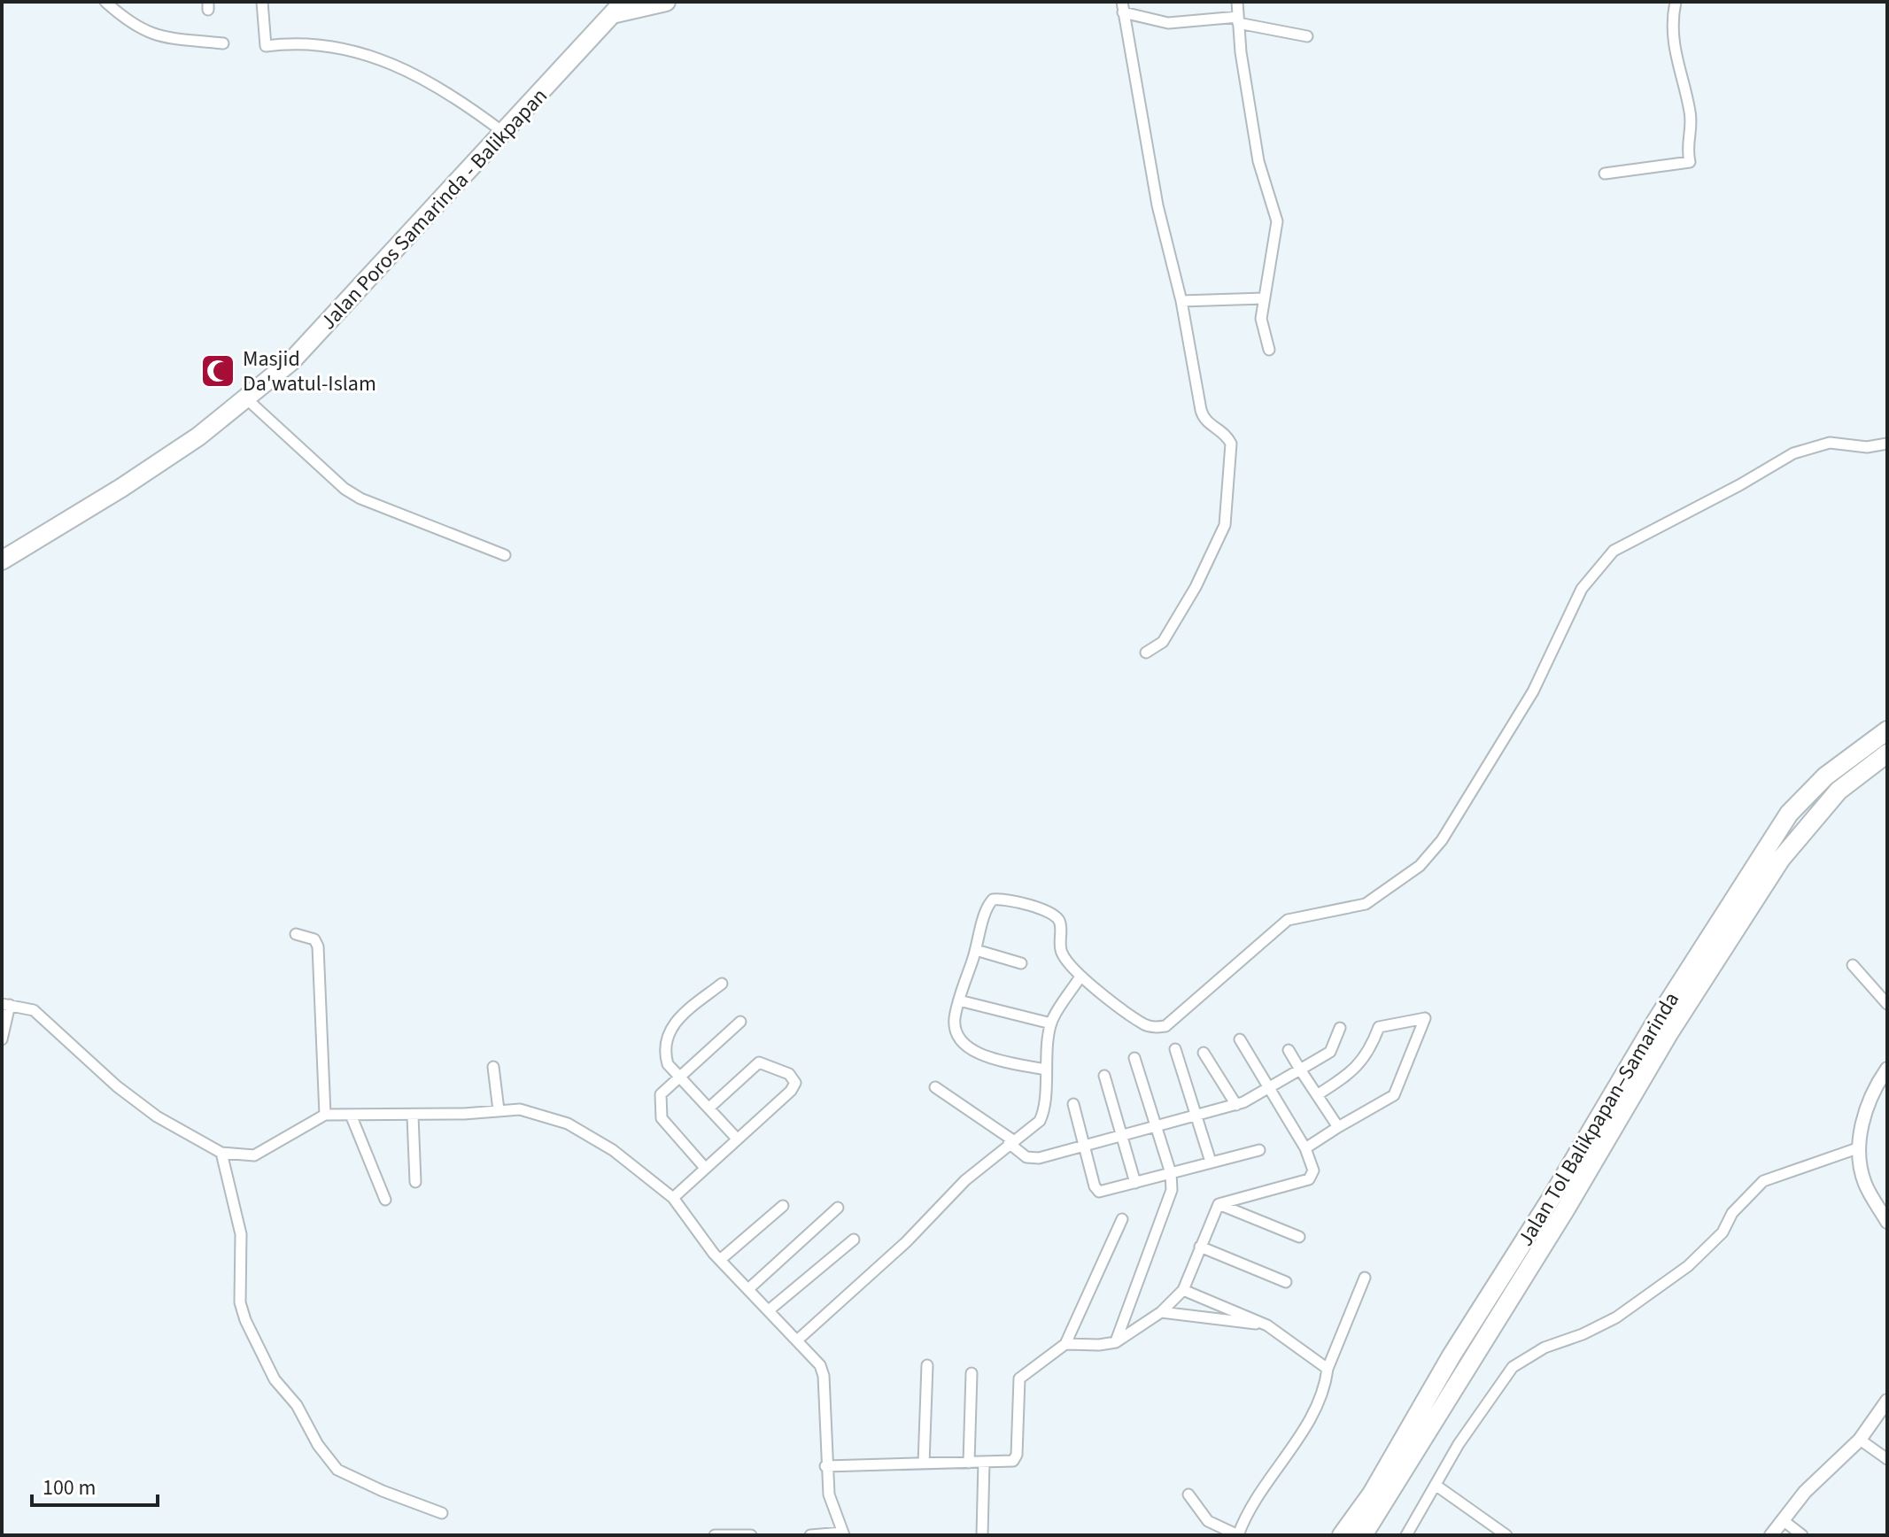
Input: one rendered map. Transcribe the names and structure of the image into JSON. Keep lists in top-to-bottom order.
{
  "streets": {
    "highway": ["Jalan Poros Samarinda - Balikpapan", "Jalan Tol Balikpapan–Samarinda"]
  },
  "places": {
    "mosque": ["Masjid Da'watul-Islam"]
  },
  "scale_bar": "100 m"
}
